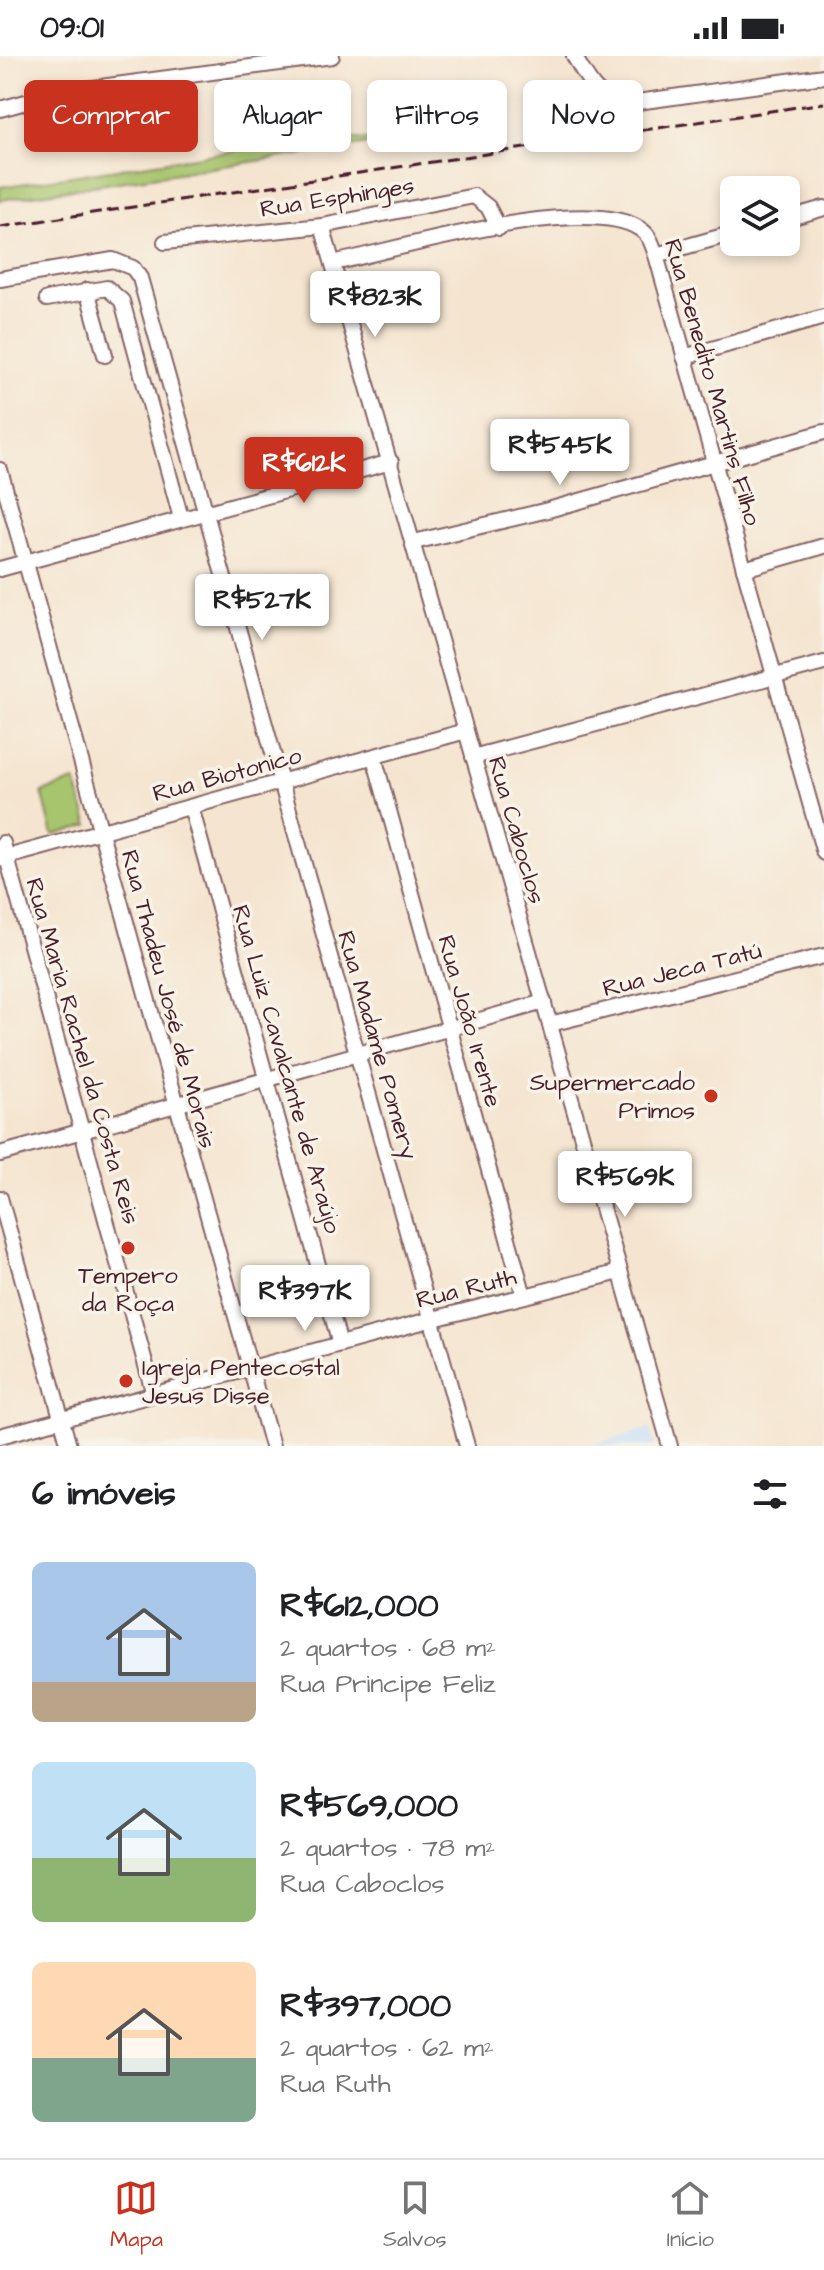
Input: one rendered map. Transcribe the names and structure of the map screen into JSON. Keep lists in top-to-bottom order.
{
  "streets": {
    "street": [
      "Rua Esphinges",
      "Rua Benedito Martins Filho",
      "Rua Biotonico",
      "Rua Caboclos",
      "Rua Jeca Tatú",
      "Rua Thadeu José de Morais",
      "Rua João Irente",
      "Rua Madame Pomery",
      "Rua Maria Rachel da Costa Reis",
      "Rua Luiz Cavalcante de Araújo",
      "Rua Ruth"
    ]
  },
  "crossings": [
    ["Rua Esphinges", "Rua Benedito Martins Filho"],
    ["Rua Esphinges", "Rua Caboclos"],
    ["Rua Benedito Martins Filho", "Rua Caboclos"],
    ["Rua Biotonico", "Rua Caboclos"],
    ["Rua Biotonico", "Rua Thadeu José de Morais"],
    ["Rua Biotonico", "Rua João Irente"],
    ["Rua Biotonico", "Rua Madame Pomery"],
    ["Rua Biotonico", "Rua Maria Rachel da Costa Reis"],
    ["Rua Biotonico", "Rua Luiz Cavalcante de Araújo"],
    ["Rua Caboclos", "Rua Jeca Tatú"],
    ["Rua Caboclos", "Rua Ruth"],
    ["Rua Thadeu José de Morais", "Rua Ruth"],
    ["Rua João Irente", "Rua Ruth"],
    ["Rua Madame Pomery", "Rua Ruth"],
    ["Rua Maria Rachel da Costa Reis", "Rua Ruth"],
    ["Rua Luiz Cavalcante de Araújo", "Rua Ruth"]
  ],
  "places": ["Supermercado Primos", "Tempero da Roça", "Igreja Pentecostal Jesus Disse"],
  "page": {
    "status": "09:01",
    "chip": [
      "Comprar",
      "Alugar",
      "Filtros",
      "Novo"
    ],
    "price": [
      "R$823K",
      "R$545K",
      "R$612K",
      "R$527K",
      "R$569K",
      "R$397K"
    ],
    "heading": "6 imóveis",
    "list": [
      {
        "name": "R$612,000",
        "note": "2 quartos · 68 m² · Rua Principe Feliz"
      },
      {
        "name": "R$569,000",
        "note": "2 quartos · 78 m² · Rua Caboclos"
      },
      {
        "name": "R$397,000",
        "note": "2 quartos · 62 m² · Rua Ruth"
      }
    ],
    "tabs": ["Mapa", "Salvos", "Início"]
  }
}
